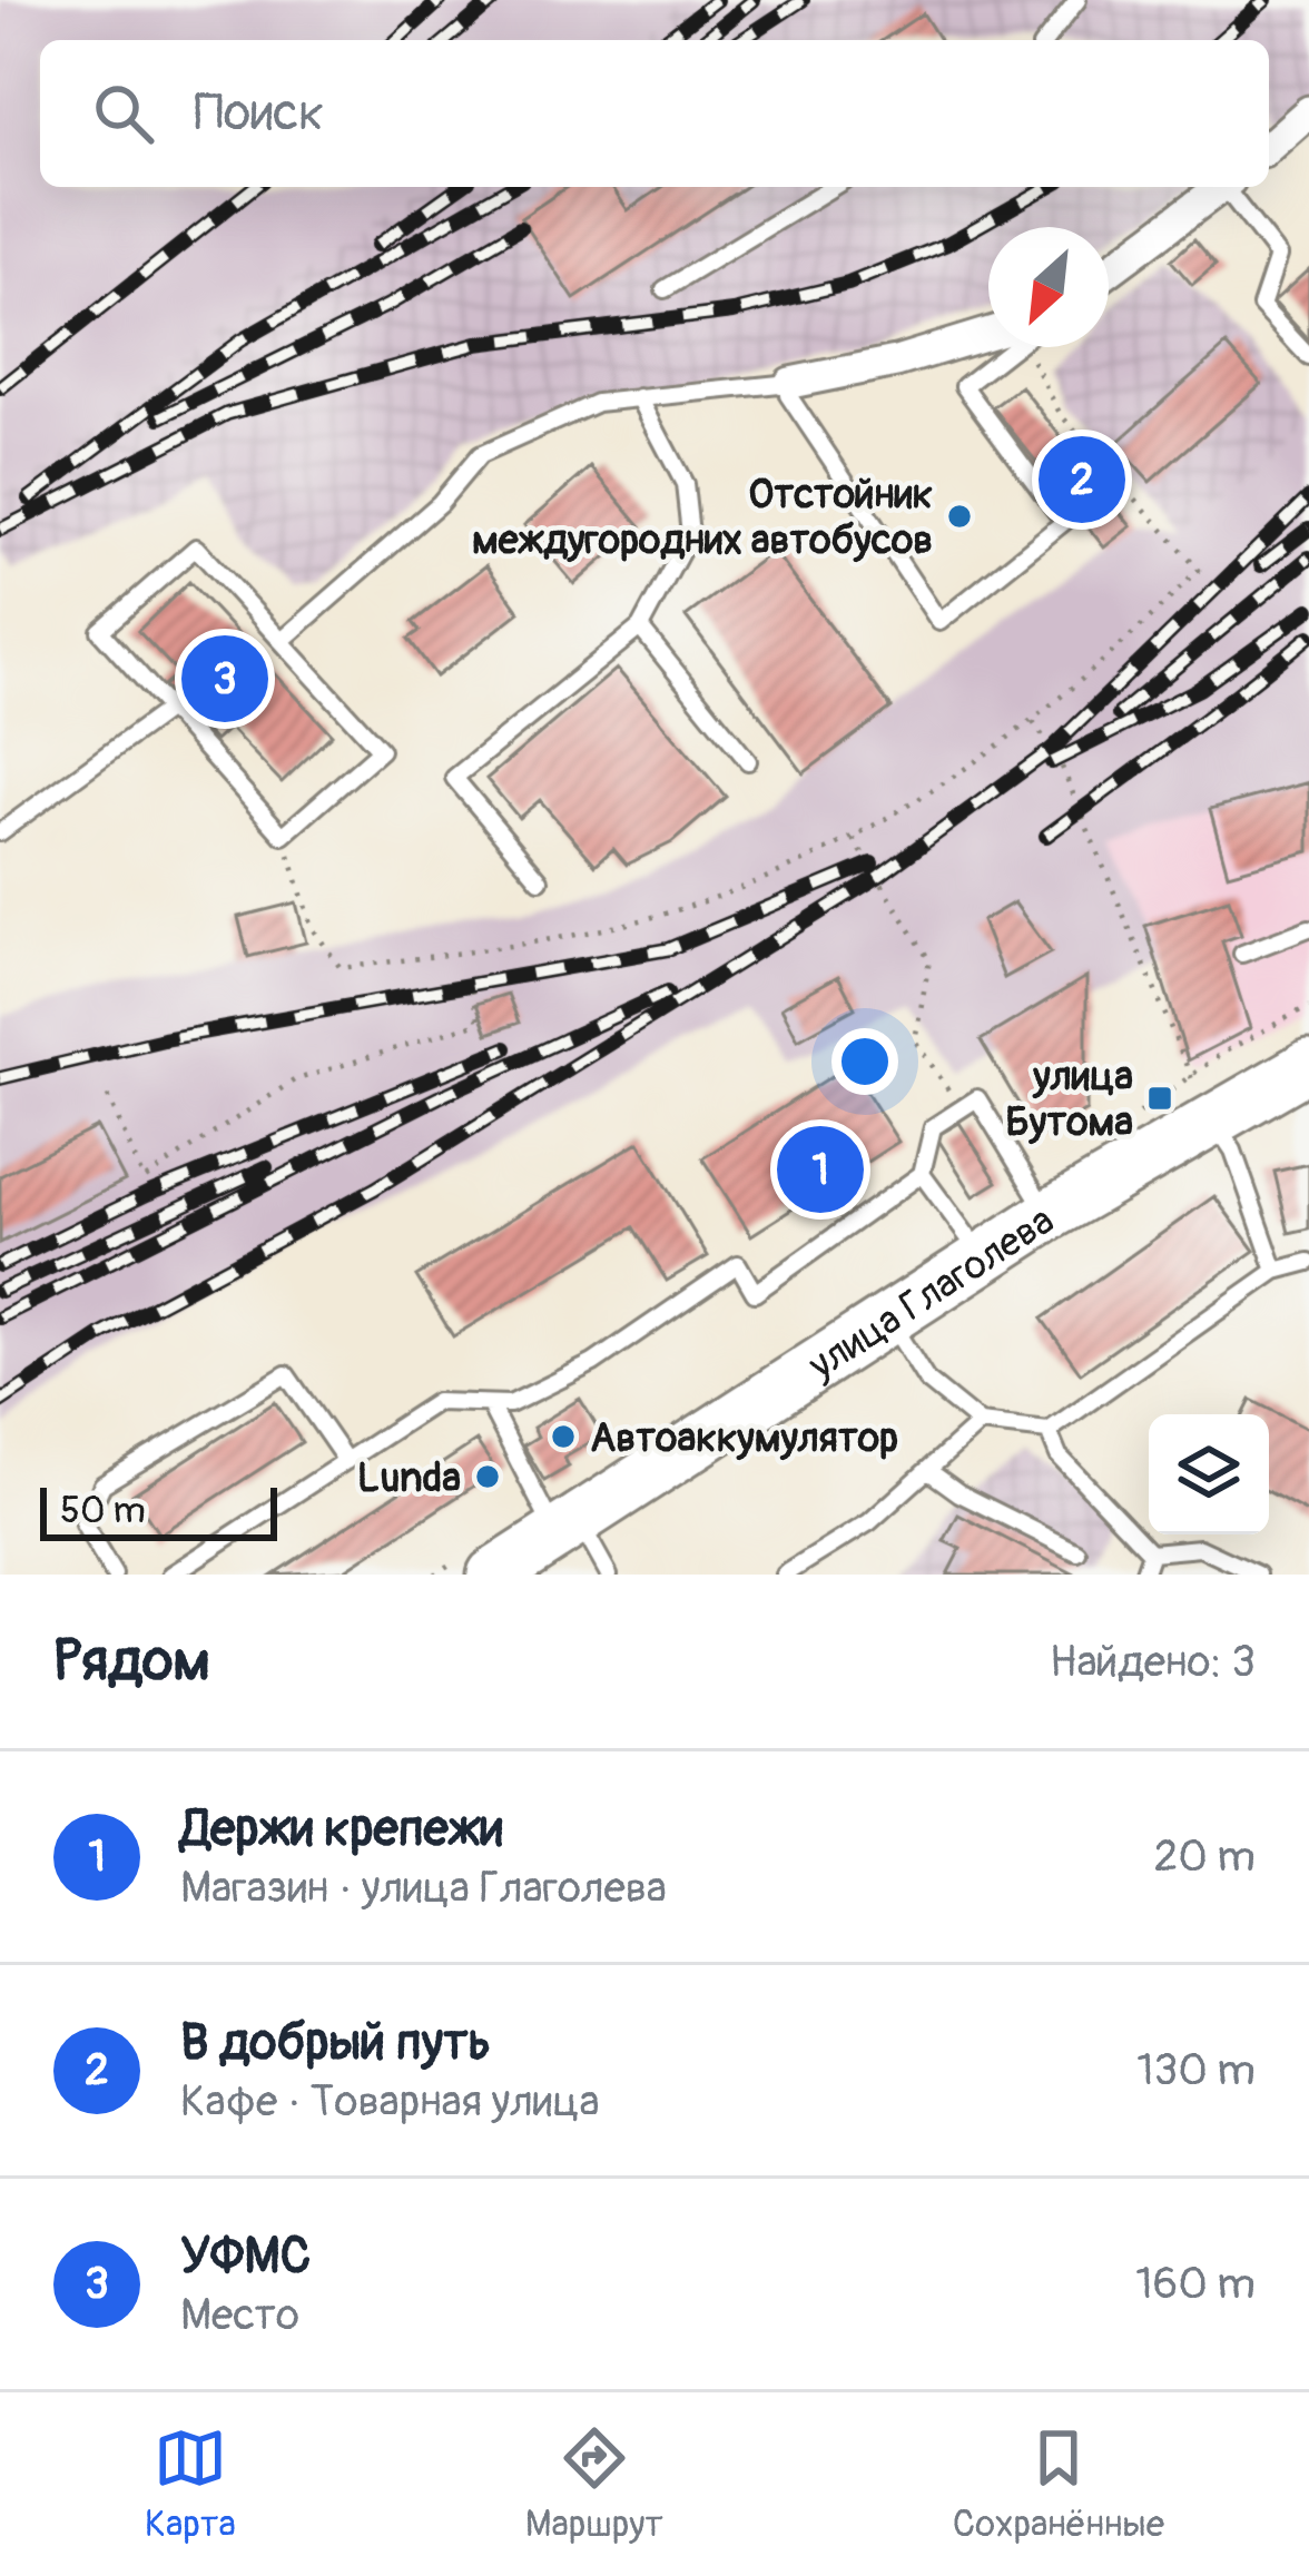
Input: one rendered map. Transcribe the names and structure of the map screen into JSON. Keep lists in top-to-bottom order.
{
  "streets": {
    "main road": ["улица Глаголева"]
  },
  "places": {
    "other": ["Отстойник междугородних автобусов", "Автоаккумулятор", "Lunda"],
    "transit": ["улица Бутома"]
  },
  "scale_bar": "50 m",
  "north": "bottom left",
  "page": {
    "search": "Поиск",
    "pins": ["2", "3", "1"],
    "scale": "50 m",
    "heading": ["Рядом", "Найдено: 3"],
    "list": [
      {
        "mark": "1",
        "name": "Держи крепежи",
        "note": "Магазин · улица Глаголева",
        "value": "20 m"
      },
      {
        "mark": "2",
        "name": "В добрый путь",
        "note": "Кафе · Товарная улица",
        "value": "130 m"
      },
      {
        "mark": "3",
        "name": "УФМС",
        "note": "Место",
        "value": "160 m"
      }
    ],
    "nav": ["Карта", "Маршрут", "Сохранённые"]
  }
}
